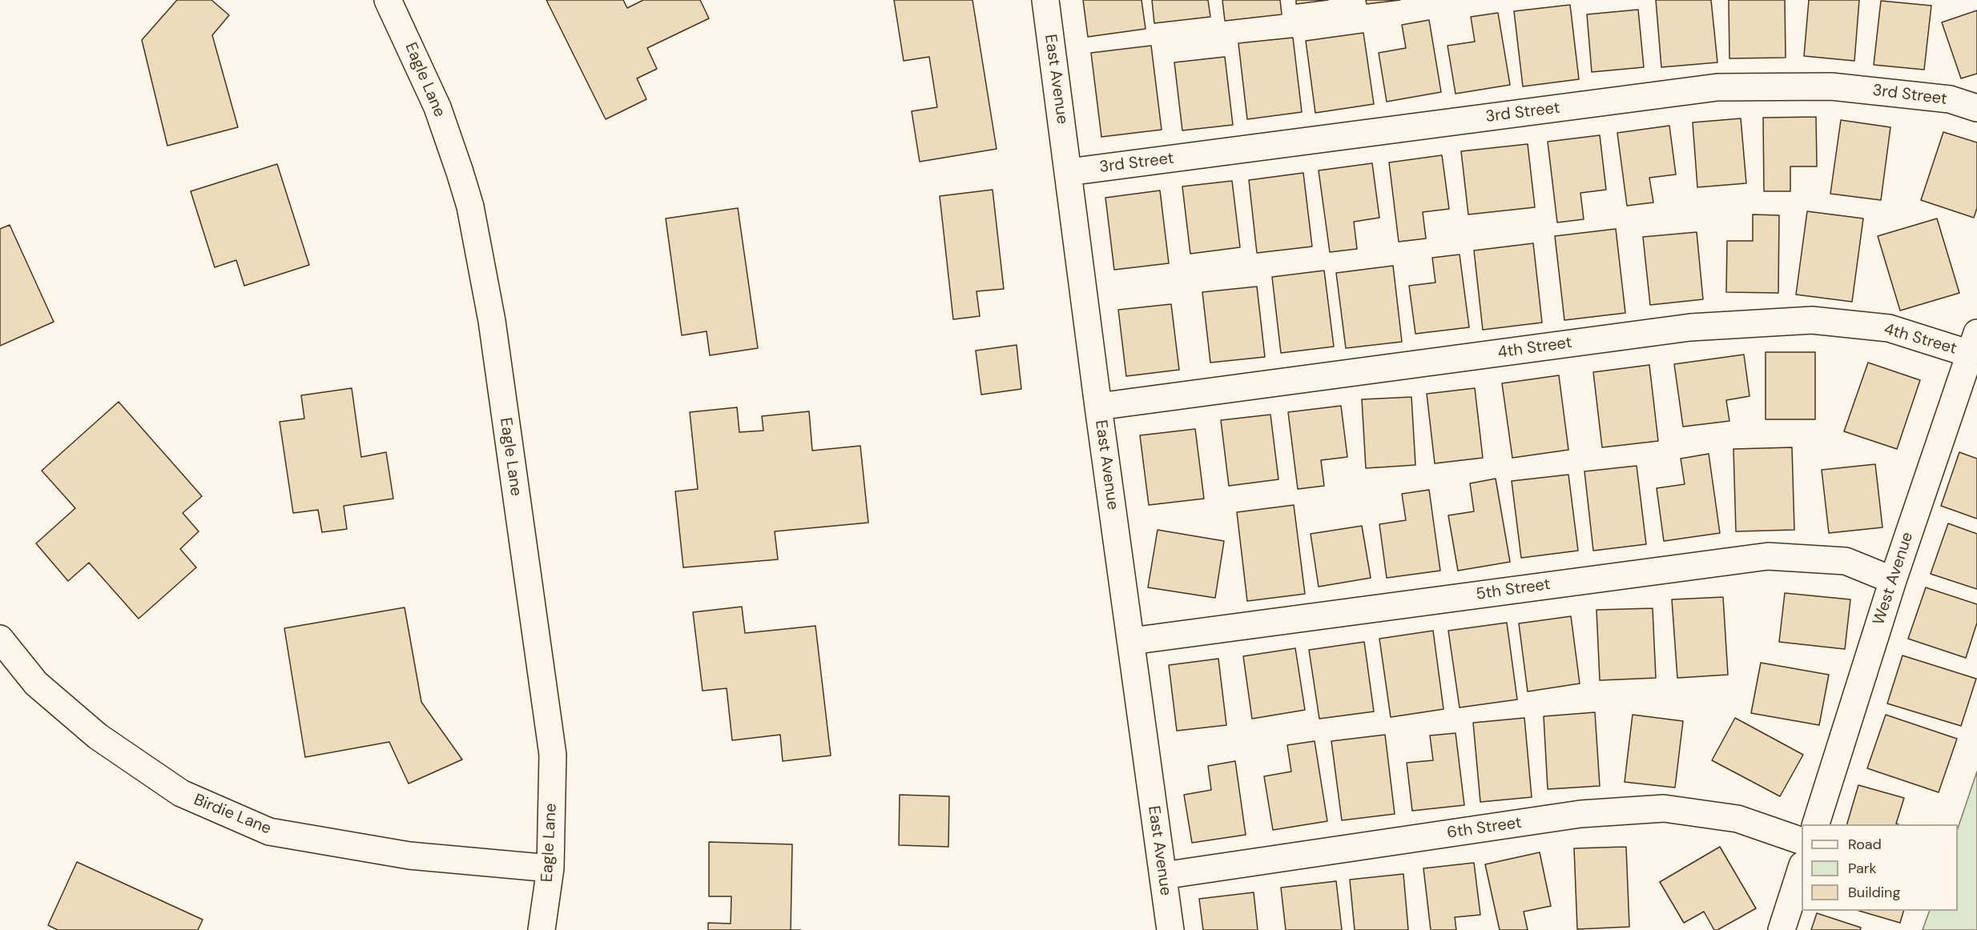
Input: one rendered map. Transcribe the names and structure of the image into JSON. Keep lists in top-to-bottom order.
{
  "streets": {
    "street": [
      "East Avenue",
      "Eagle Lane",
      "3rd Street",
      "4th Street",
      "West Avenue",
      "5th Street",
      "Birdie Lane",
      "6th Street"
    ]
  },
  "crossings": [
    ["East Avenue", "3rd Street"],
    ["East Avenue", "4th Street"],
    ["East Avenue", "5th Street"],
    ["East Avenue", "6th Street"],
    ["Eagle Lane", "Birdie Lane"],
    ["4th Street", "West Avenue"],
    ["West Avenue", "5th Street"]
  ],
  "legend": ["Road", "Park", "Building"]
}
